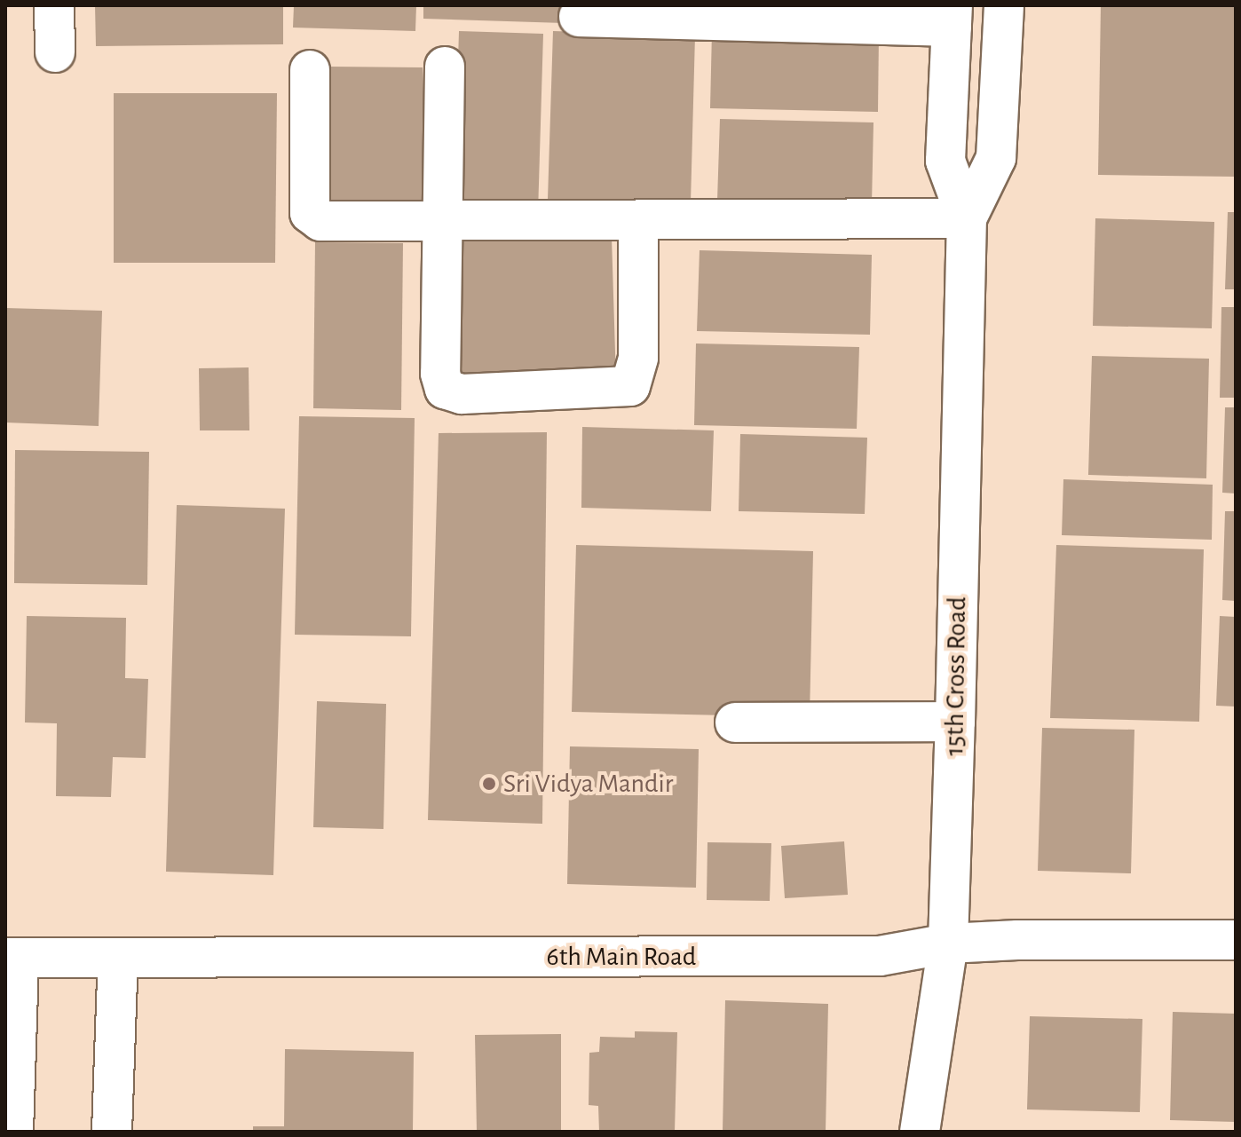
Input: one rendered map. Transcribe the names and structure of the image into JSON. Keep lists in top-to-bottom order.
{
  "streets": {
    "street": ["15th Cross Road", "6th Main Road"]
  },
  "crossings": [
    ["15th Cross Road", "6th Main Road"]
  ],
  "places": ["Sri Vidya Mandir"]
}
